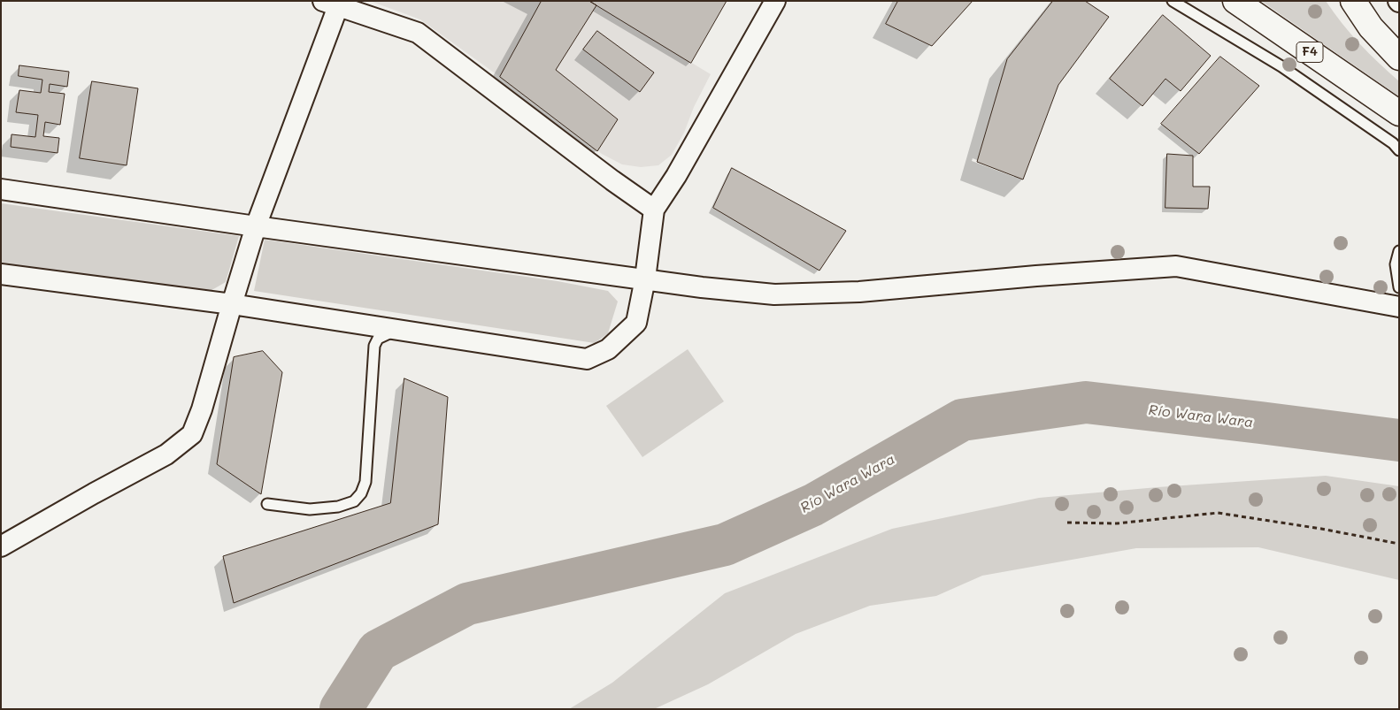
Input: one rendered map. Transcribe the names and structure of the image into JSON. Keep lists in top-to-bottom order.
{
  "streets": {
    "highway": ["F4"]
  },
  "water": ["Río Wara Wara"]
}
